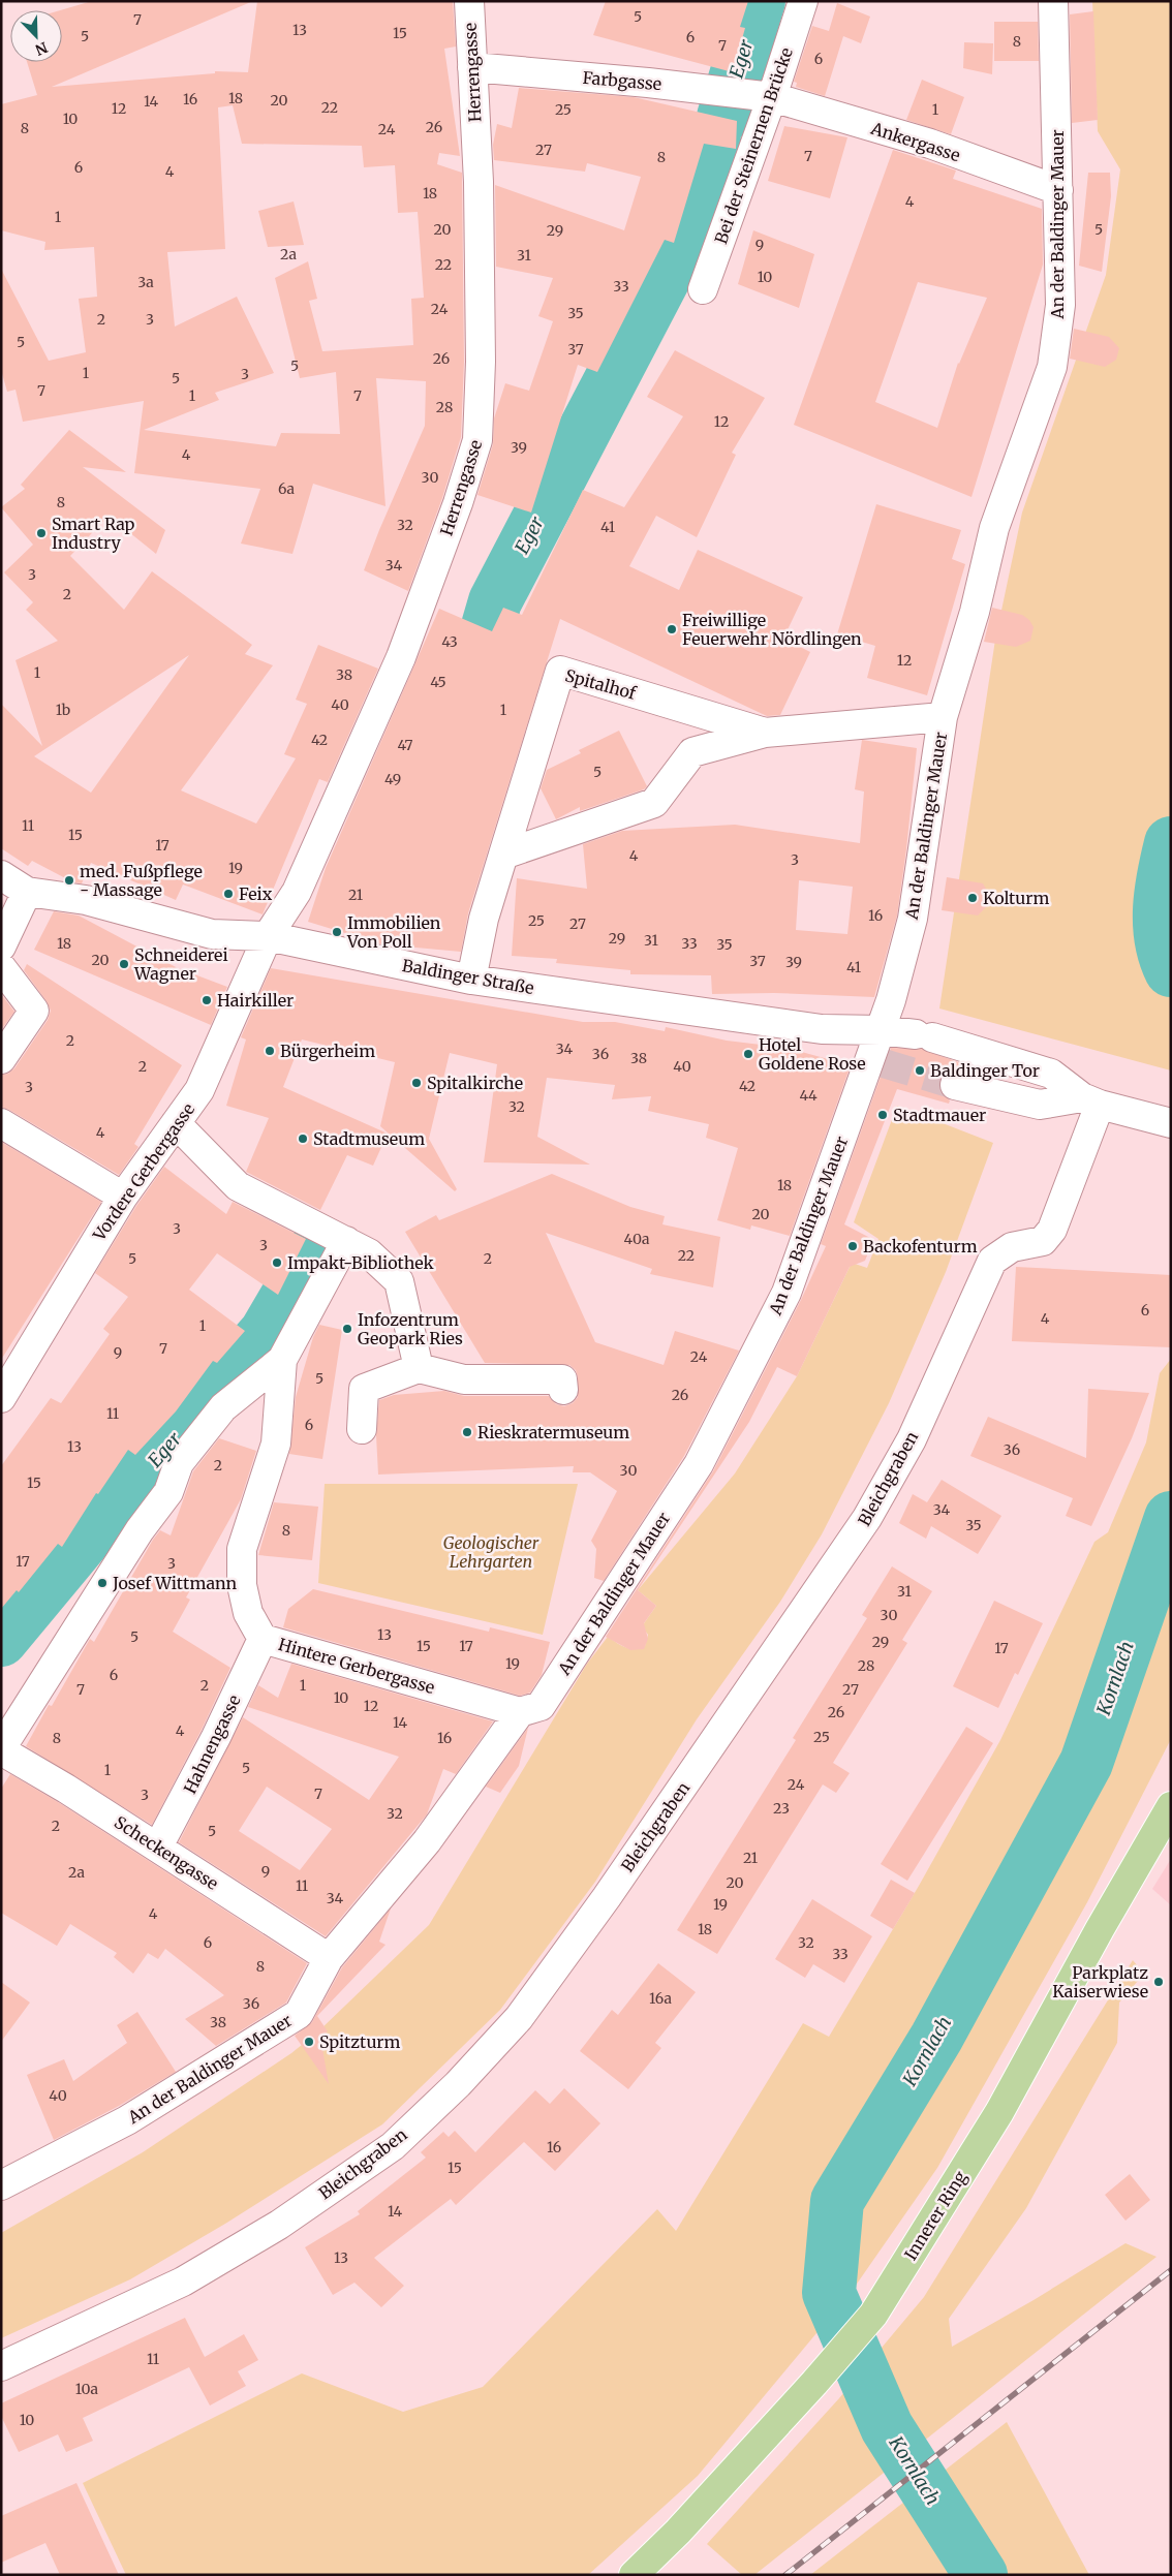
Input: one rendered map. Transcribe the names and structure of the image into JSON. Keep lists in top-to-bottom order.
{
  "streets": {
    "main road": ["Innerer Ring"],
    "street": [
      "Herrengasse",
      "Farbgasse",
      "Ankergasse",
      "Bei der Steinernen Brücke",
      "An der Baldinger Mauer",
      "Spitalhof",
      "Baldinger Straße",
      "Vordere Gerbergasse",
      "Bleichgraben",
      "Hintere Gerbergasse",
      "Hahnengasse",
      "Scheckengasse"
    ]
  },
  "crossings": [
    ["Herrengasse", "Farbgasse"],
    ["Herrengasse", "Baldinger Straße"],
    ["Herrengasse", "Vordere Gerbergasse"],
    ["Farbgasse", "Ankergasse"],
    ["Farbgasse", "Bei der Steinernen Brücke"],
    ["Ankergasse", "Bei der Steinernen Brücke"],
    ["Ankergasse", "An der Baldinger Mauer"],
    ["An der Baldinger Mauer", "Spitalhof"],
    ["An der Baldinger Mauer", "Baldinger Straße"],
    ["An der Baldinger Mauer", "Hintere Gerbergasse"],
    ["An der Baldinger Mauer", "Scheckengasse"],
    ["Spitalhof", "Baldinger Straße"],
    ["Baldinger Straße", "Vordere Gerbergasse"],
    ["Baldinger Straße", "Bleichgraben"],
    ["Hintere Gerbergasse", "Hahnengasse"],
    ["Hahnengasse", "Scheckengasse"]
  ],
  "water": ["Eger", "Kornlach"],
  "parks": ["Geologischer Lehrgarten"],
  "places": [
    "Smart Rap Industry",
    "Freiwillige Feuerwehr Nördlingen",
    "med. Fußpflege - Massage",
    "Feix",
    "Kolturm",
    "Immobilien Von Poll",
    "Schneiderei Wagner",
    "Hairkiller",
    "Bürgerheim",
    "Hotel Goldene Rose",
    "Baldinger Tor",
    "Spitalkirche",
    "Stadtmauer",
    "Stadtmuseum",
    "Backofenturm",
    "Impakt-Bibliothek",
    "Infozentrum Geopark Ries",
    "Rieskratermuseum",
    "Josef Wittmann",
    "Parkplatz Kaiserwiese",
    "Spitzturm"
  ],
  "house_numbers": [
    "5",
    "7",
    "13",
    "15",
    "5",
    "6",
    "8",
    "7",
    "6",
    "18",
    "16",
    "20",
    "14",
    "22",
    "12",
    "25",
    "1",
    "10",
    "26",
    "8",
    "24",
    "27",
    "7",
    "8",
    "6",
    "4",
    "18",
    "4",
    "1",
    "20",
    "5",
    "29",
    "9",
    "2a",
    "31",
    "22",
    "10",
    "3a",
    "33",
    "24",
    "35",
    "2",
    "3",
    "5",
    "37",
    "26",
    "5",
    "1",
    "3",
    "5",
    "7",
    "1",
    "7",
    "28",
    "12",
    "39",
    "4",
    "30",
    "6a",
    "8",
    "32",
    "41",
    "34",
    "3",
    "2",
    "43",
    "12",
    "1",
    "38",
    "45",
    "40",
    "1b",
    "1",
    "42",
    "47",
    "5",
    "49",
    "11",
    "15",
    "17",
    "4",
    "3",
    "19",
    "21",
    "16",
    "25",
    "27",
    "29",
    "31",
    "18",
    "33",
    "35",
    "20",
    "37",
    "39",
    "41",
    "2",
    "34",
    "36",
    "38",
    "2",
    "40",
    "42",
    "3",
    "44",
    "32",
    "4",
    "18",
    "20",
    "3",
    "40a",
    "3",
    "22",
    "5",
    "2",
    "6",
    "4",
    "1",
    "7",
    "9",
    "24",
    "5",
    "26",
    "11",
    "6",
    "13",
    "36",
    "2",
    "30",
    "15",
    "34",
    "35",
    "8",
    "17",
    "3",
    "31",
    "30",
    "13",
    "5",
    "29",
    "15",
    "17",
    "17",
    "19",
    "28",
    "6",
    "2",
    "1",
    "7",
    "27",
    "10",
    "12",
    "26",
    "14",
    "4",
    "25",
    "8",
    "16",
    "5",
    "1",
    "24",
    "7",
    "3",
    "23",
    "32",
    "2",
    "5",
    "21",
    "9",
    "2a",
    "20",
    "11",
    "34",
    "19",
    "4",
    "18",
    "6",
    "32",
    "33",
    "8",
    "16a",
    "36",
    "38",
    "40",
    "16",
    "15",
    "14",
    "13",
    "11",
    "10a",
    "10"
  ],
  "north": "bottom right"
}
